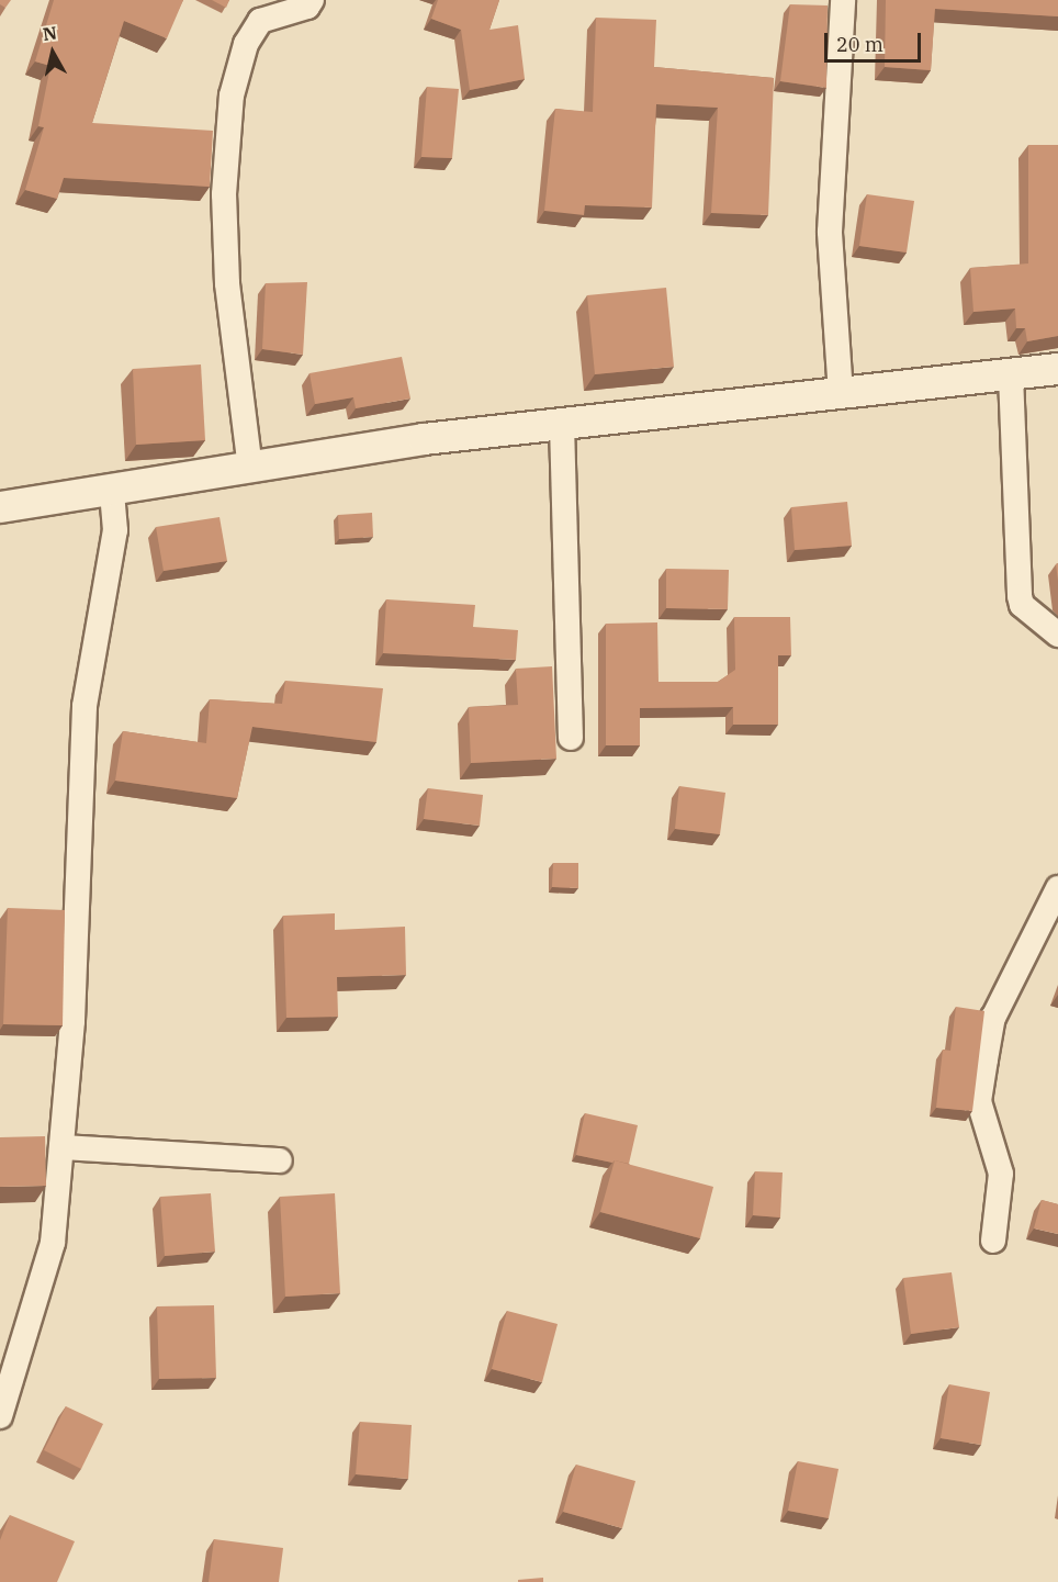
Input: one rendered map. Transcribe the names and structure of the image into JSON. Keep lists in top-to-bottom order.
{
  "scale_bar": "20 m",
  "north": "top"
}
